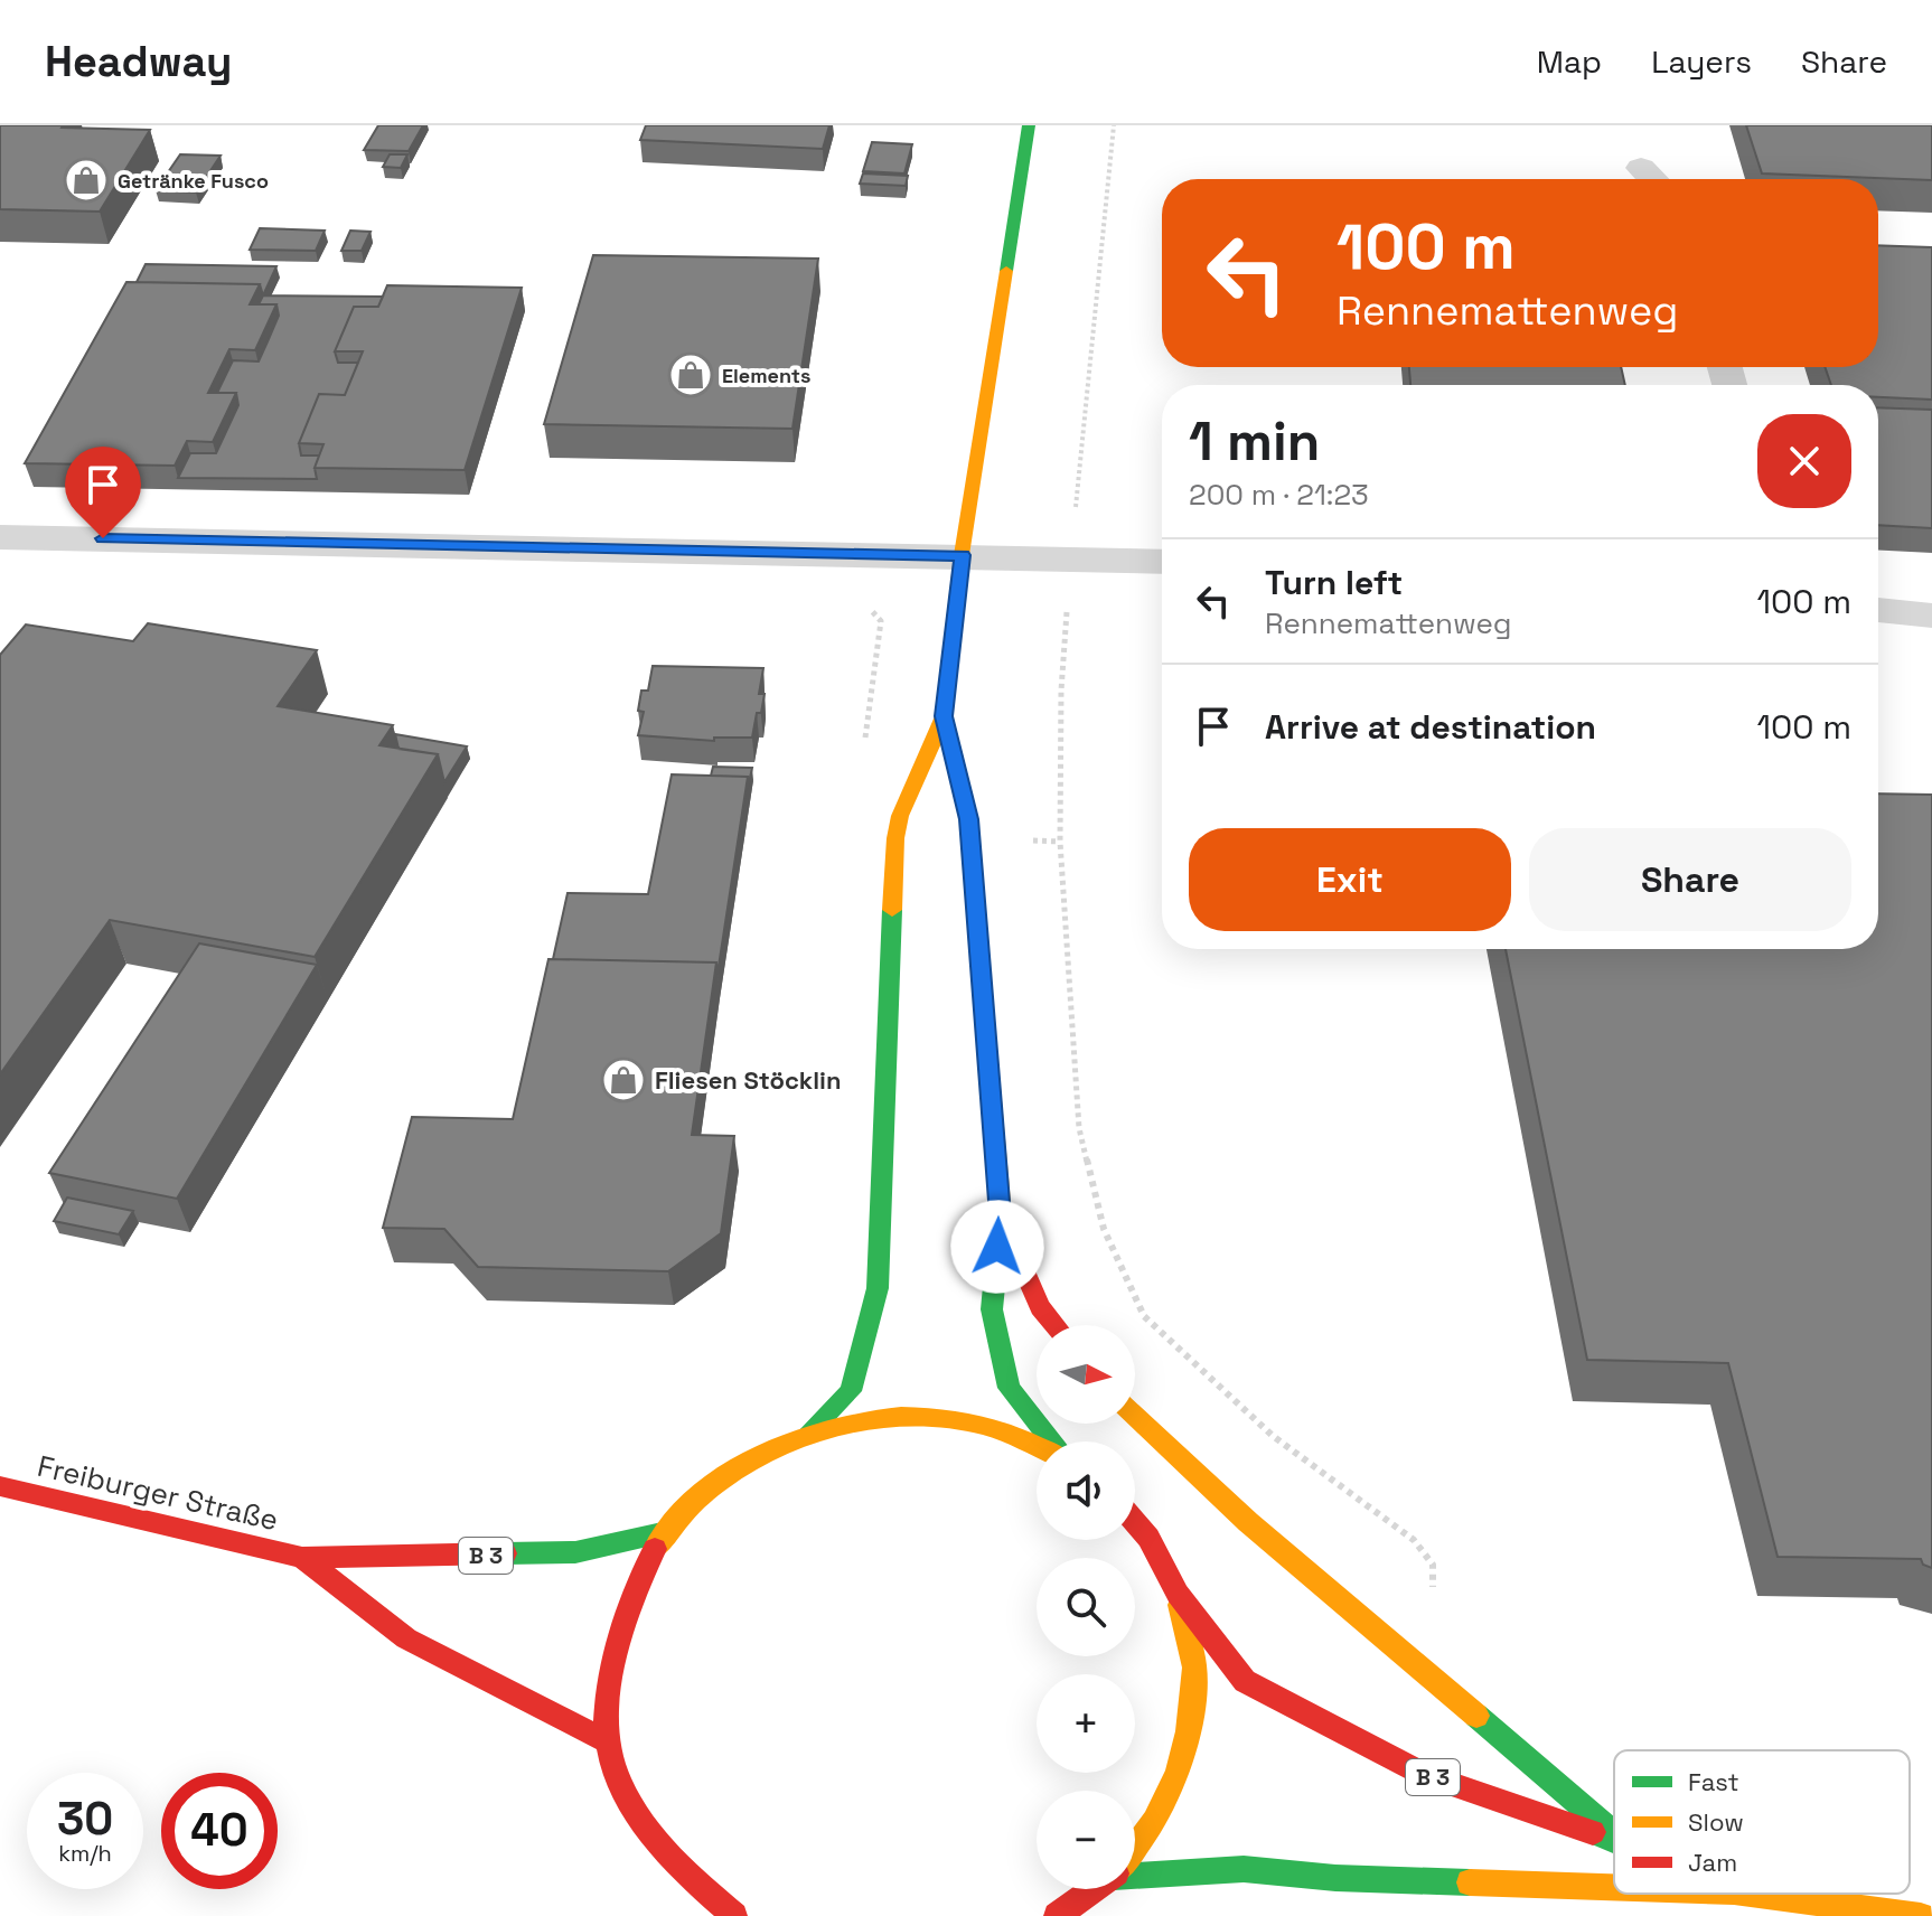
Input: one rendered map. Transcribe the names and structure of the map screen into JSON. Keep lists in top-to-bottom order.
{
  "streets": {
    "street": ["Freiburger Straße", "B 3"]
  },
  "places": {
    "shop": ["Getränke Fusco", "Elements", "Fliesen Stöcklin"]
  },
  "legend": ["Fast", "Slow", "Jam"],
  "north": "right",
  "page": {
    "header": "Headway",
    "nav": ["Map", "Layers", "Share"],
    "turn": ["100 m", "Rennemattenweg"],
    "heading": ["1 min", "200 m · 21:23"],
    "list": [
      {
        "name": "Turn left",
        "note": "Rennemattenweg",
        "value": "100 m"
      },
      {
        "name": "Arrive at destination",
        "value": "100 m"
      }
    ],
    "buttons": ["Exit", "Share"],
    "map_buttons": ["+", "−"],
    "speed": "30 km/h",
    "limit": "40"
  }
}
